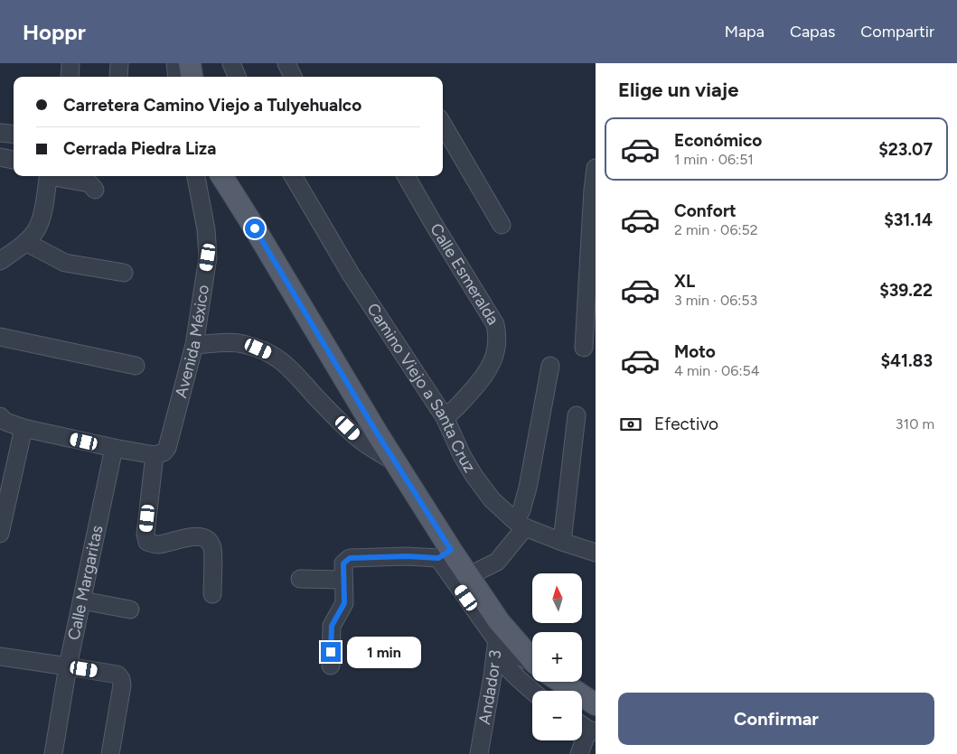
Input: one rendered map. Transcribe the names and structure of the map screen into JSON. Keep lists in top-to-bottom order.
{
  "streets": {
    "street": [
      "Calle Esmeralda",
      "Avenida México",
      "Camino Viejo a Santa Cruz",
      "Calle Margaritas",
      "Andador 3"
    ]
  },
  "crossings": [
    ["Calle Esmeralda", "Camino Viejo a Santa Cruz"]
  ],
  "north": "top",
  "page": {
    "header": "Hoppr",
    "nav": ["Mapa", "Capas", "Compartir"],
    "heading": "Elige un viaje",
    "banner": ["Carretera Camino Viejo a Tulyehualco", "Cerrada Piedra Liza"],
    "list": [
      {
        "name": "Económico",
        "note": "1 min · 06:51",
        "value": "$23.07"
      },
      {
        "name": "Confort",
        "note": "2 min · 06:52",
        "value": "$31.14"
      },
      {
        "name": "XL",
        "note": "3 min · 06:53",
        "value": "$39.22"
      },
      {
        "name": "Moto",
        "note": "4 min · 06:54",
        "value": "$41.83"
      }
    ],
    "pay": ["Efectivo", "310 m"],
    "map_buttons": ["+", "−"],
    "bubble": "1 min",
    "buttons": "Confirmar"
  }
}
